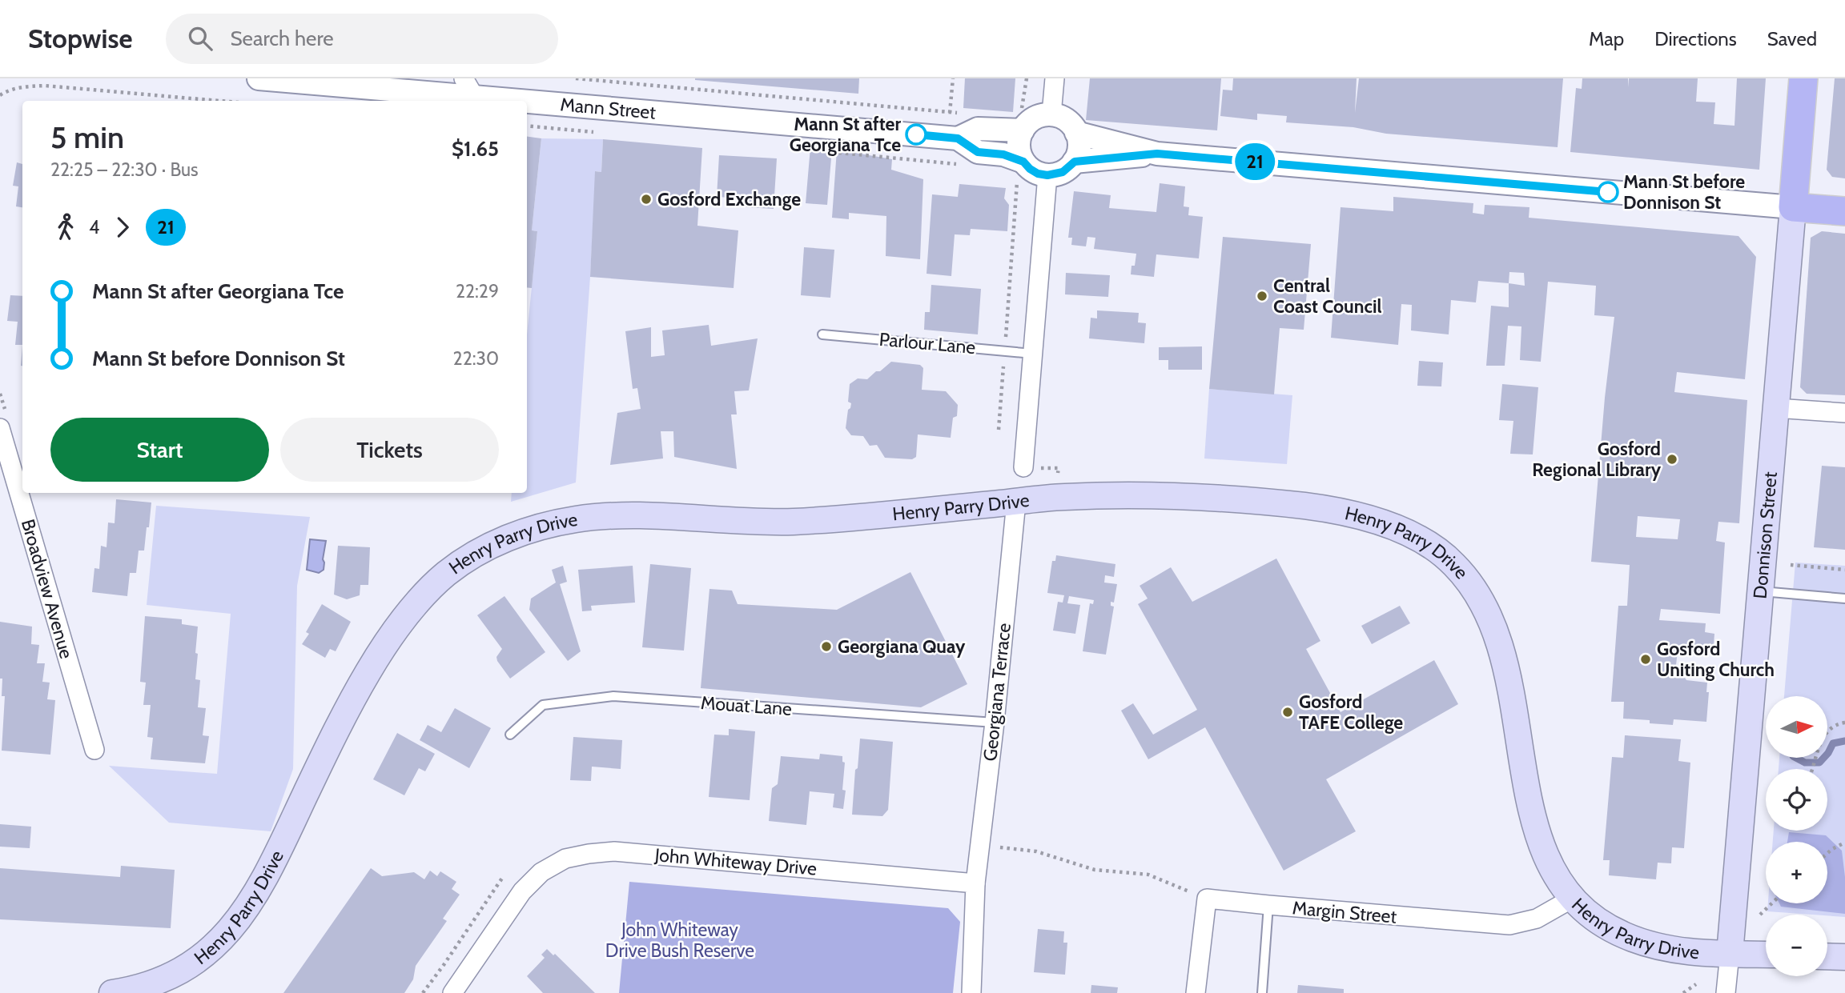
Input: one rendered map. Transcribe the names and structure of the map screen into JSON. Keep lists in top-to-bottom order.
{
  "streets": {
    "main road": ["Henry Parry Drive", "Donnison Street"],
    "street": [
      "Mann Street",
      "Broadview Avenue",
      "Georgiana Terrace",
      "John Whiteway Drive",
      "Margin Street"
    ],
    "lane": ["Parlour Lane", "Mouat Lane"]
  },
  "crossings": [
    ["Henry Parry Drive", "Donnison Street"],
    ["Henry Parry Drive", "Georgiana Terrace"],
    ["Henry Parry Drive", "Margin Street"],
    ["Georgiana Terrace", "Mouat Lane"],
    ["Georgiana Terrace", "John Whiteway Drive"]
  ],
  "parks": ["John Whiteway Drive Bush Reserve"],
  "places": [
    "Mann St after Georgiana Tce",
    "Mann St before Donnison St",
    "Gosford Exchange",
    "Central Coast Council",
    "Gosford Regional Library",
    "Georgiana Quay",
    "Gosford Uniting Church",
    "Gosford TAFE College"
  ],
  "lines": ["bus line 21"],
  "north": "right",
  "page": {
    "header": "Stopwise",
    "search": "Search here",
    "nav": ["Map", "Directions", "Saved"],
    "on_map": "21",
    "heading": ["5 min", "22:25 – 22:30 · Bus", "$1.65"],
    "legs": ["4", "21"],
    "list": [
      {
        "name": "Mann St after Georgiana Tce",
        "value": "22:29"
      },
      {
        "name": "Mann St before Donnison St",
        "value": "22:30"
      }
    ],
    "buttons": ["Start", "Tickets"],
    "map_buttons": ["+", "−"]
  }
}
